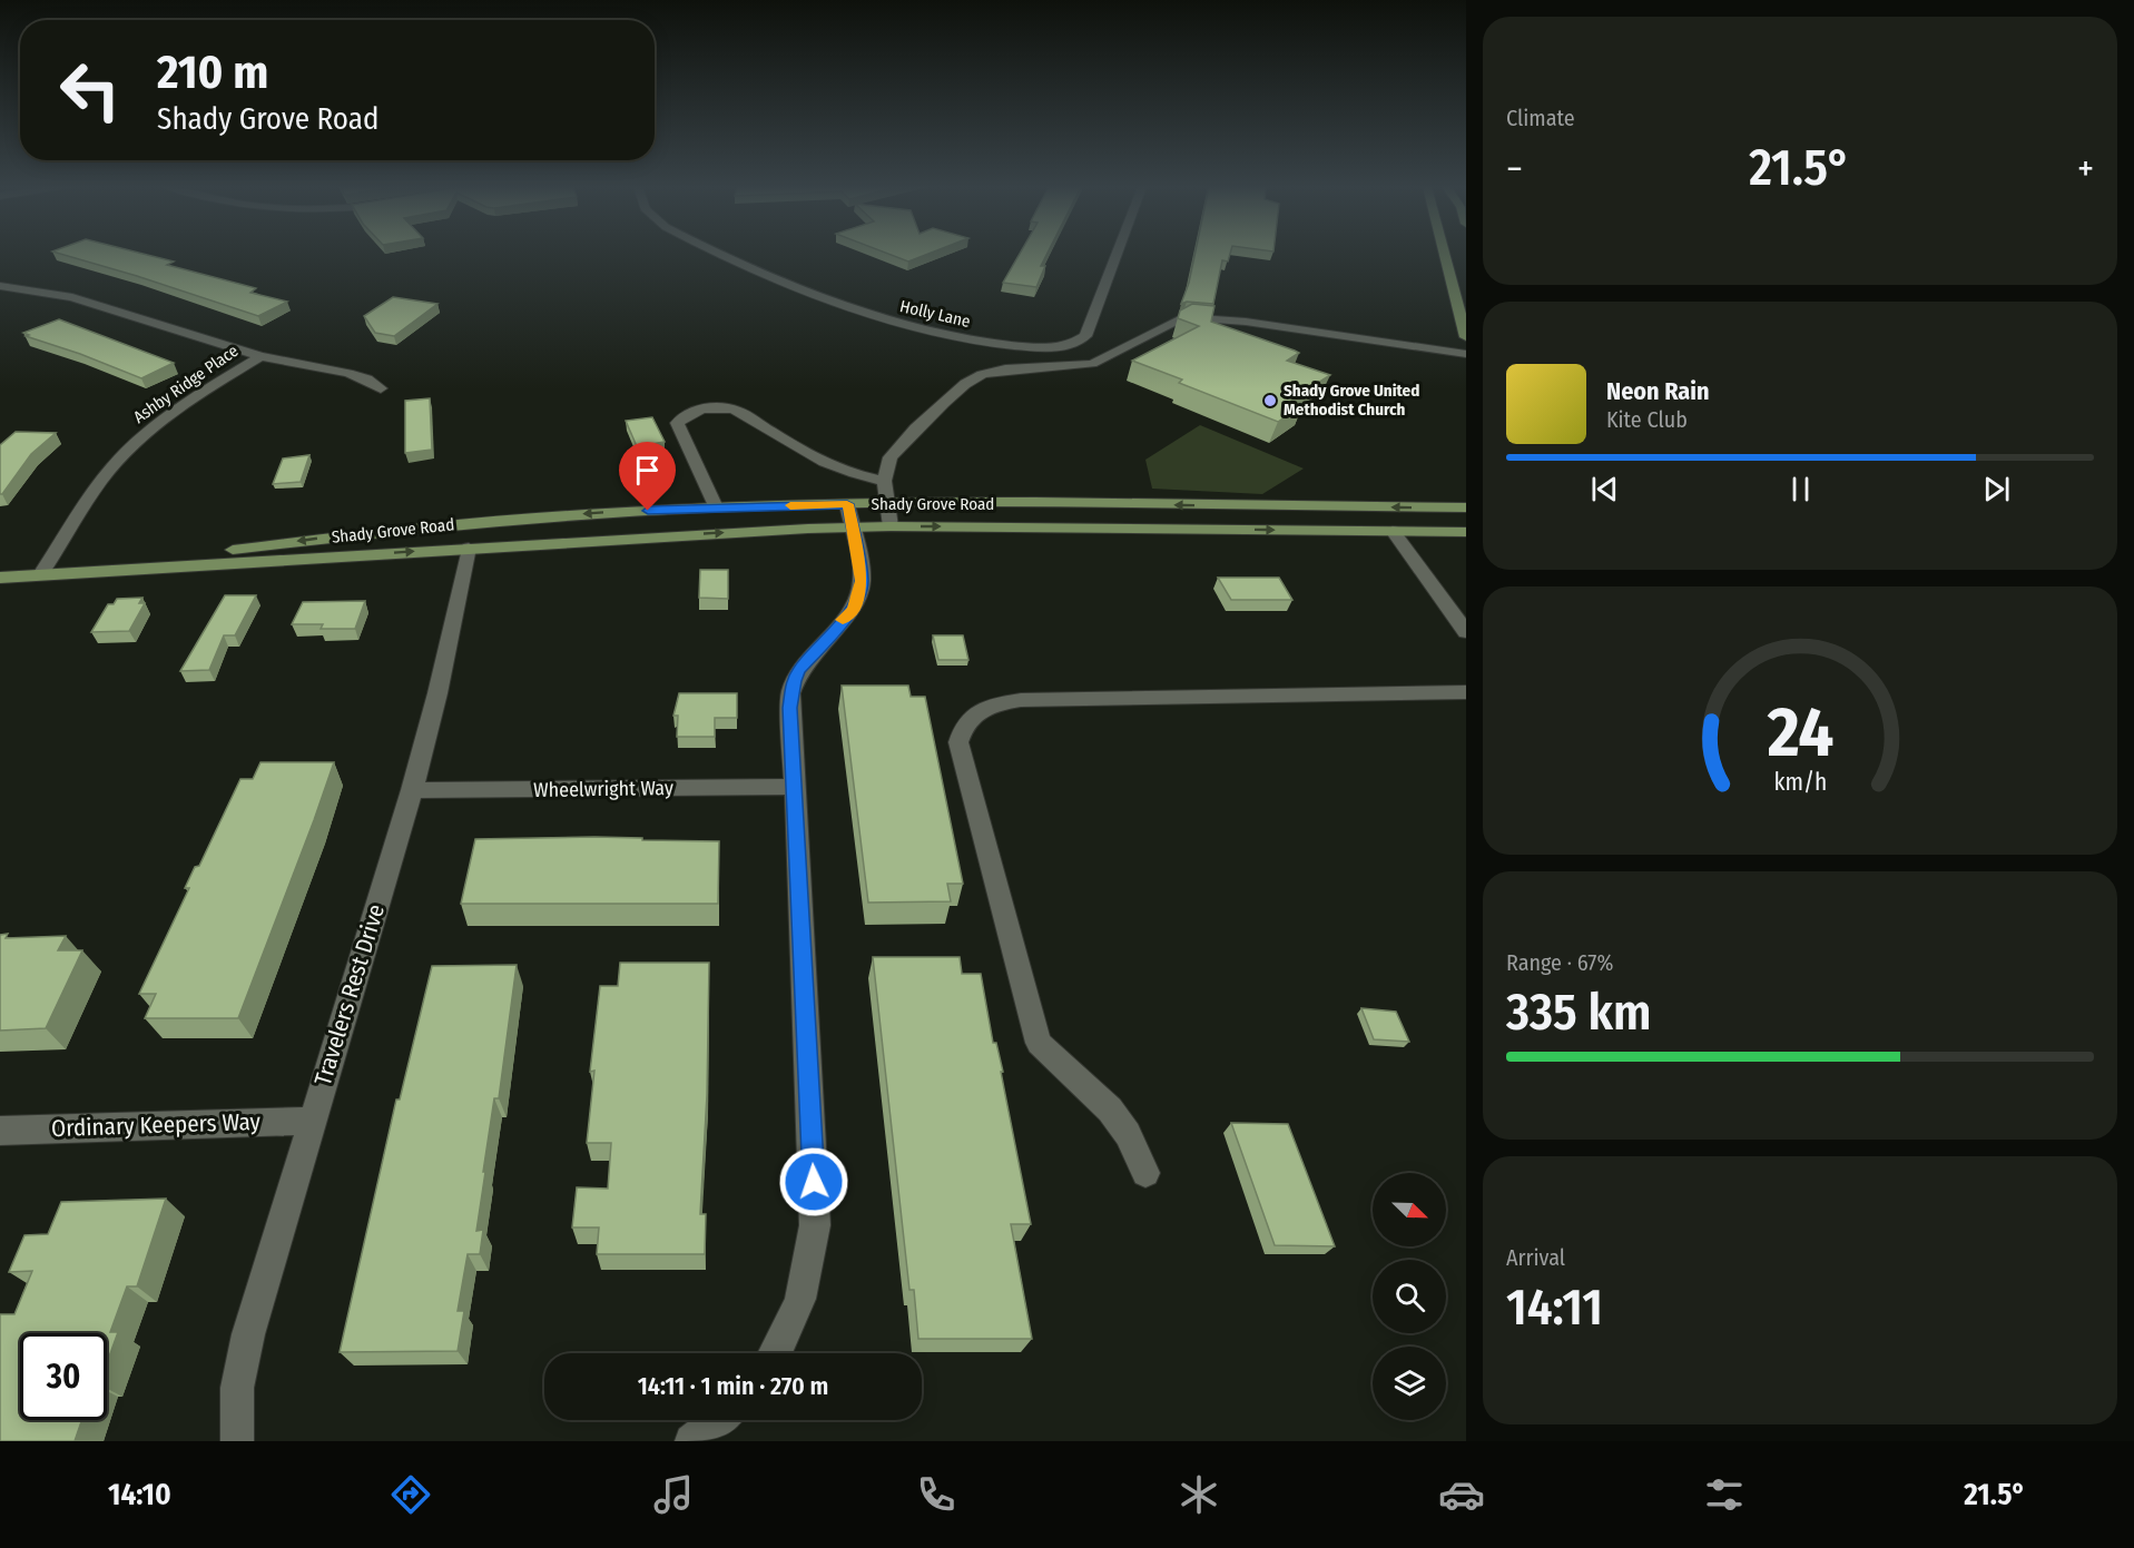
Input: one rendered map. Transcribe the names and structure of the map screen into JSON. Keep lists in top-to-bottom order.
{
  "streets": {
    "main road": ["Shady Grove Road"],
    "street": [
      "Holly Lane",
      "Ashby Ridge Place",
      "Wheelwright Way",
      "Travelers Rest Drive",
      "Ordinary Keepers Way"
    ]
  },
  "crossings": [
    ["Ashby Ridge Place", "Shady Grove Road"],
    ["Shady Grove Road", "Travelers Rest Drive"],
    ["Wheelwright Way", "Travelers Rest Drive"],
    ["Travelers Rest Drive", "Ordinary Keepers Way"]
  ],
  "places": ["Shady Grove United Methodist Church"],
  "north": "bottom right",
  "page": {
    "tile": [
      "Climate",
      ["Range · 67%", "335 km"],
      ["Arrival", "14:11"]
    ],
    "turn": ["210 m", "Shady Grove Road"],
    "heat": ["−", "21.5°", "+"],
    "song": ["Neon Rain", "Kite Club"],
    "limit": "30",
    "trip": "14:11 · 1 min · 270 m",
    "tabs": ["14:10", "21.5°"],
    "gauge": ["24", "km/h"]
  }
}
